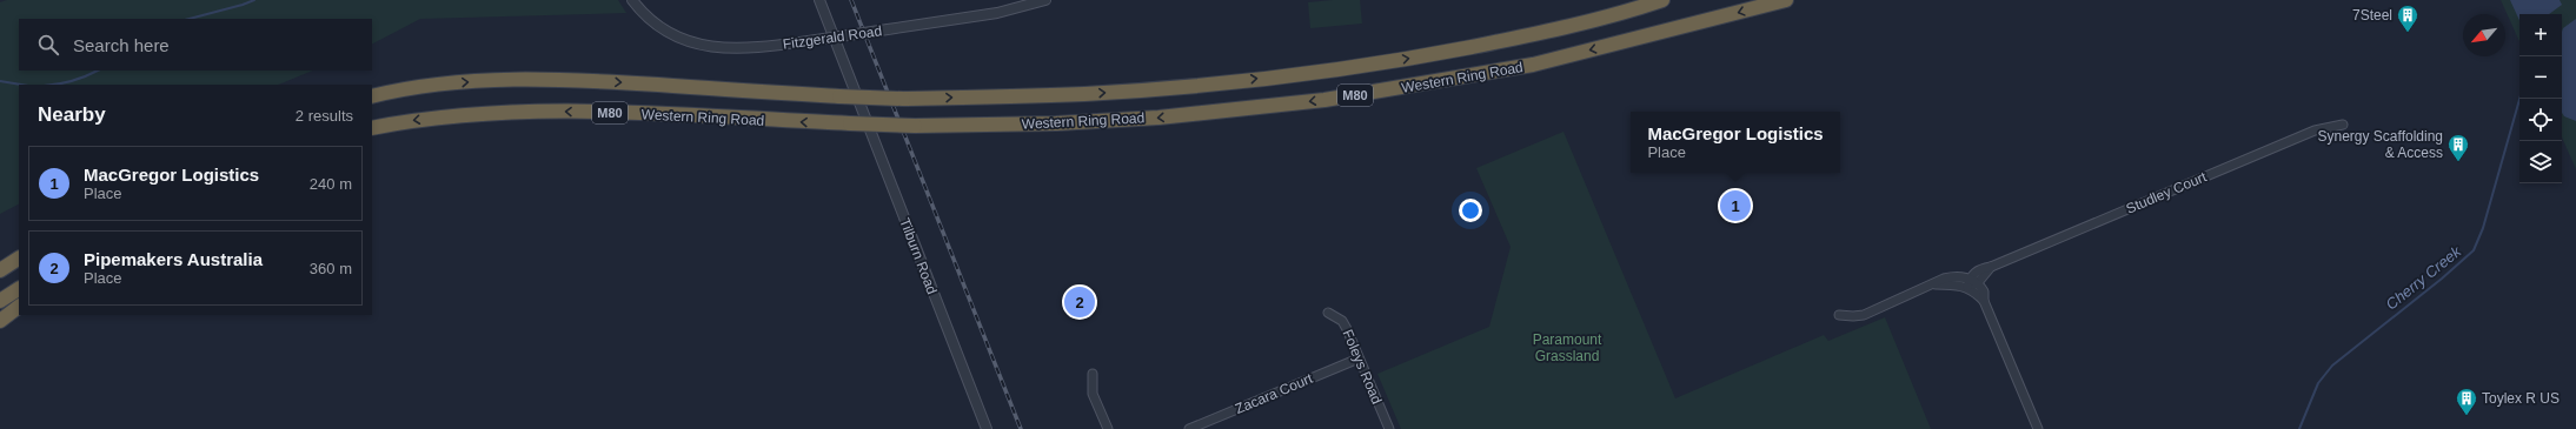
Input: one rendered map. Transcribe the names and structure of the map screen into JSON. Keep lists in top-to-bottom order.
{
  "streets": {
    "highway": ["Western Ring Road", "M80"],
    "street": [
      "Fitzgerald Road",
      "Studley Court",
      "Tilburn Road",
      "Foleys Road",
      "Zacara Court"
    ]
  },
  "crossings": [
    ["Foleys Road", "Zacara Court"]
  ],
  "water": ["Cherry Creek"],
  "parks": ["Paramount Grassland"],
  "places": {
    "building": ["7Steel", "Synergy Scaffolding & Access", "Toylex R US"]
  },
  "north": "bottom left",
  "page": {
    "map_buttons": ["+", "−"],
    "search": "Search here",
    "heading": ["Nearby", "2 results"],
    "popup": ["MacGregor Logistics", "Place"],
    "list": [
      {
        "mark": "1",
        "name": "MacGregor Logistics",
        "note": "Place",
        "value": "240 m"
      },
      {
        "mark": "2",
        "name": "Pipemakers Australia",
        "note": "Place",
        "value": "360 m"
      }
    ],
    "pins": ["1", "2"]
  }
}
